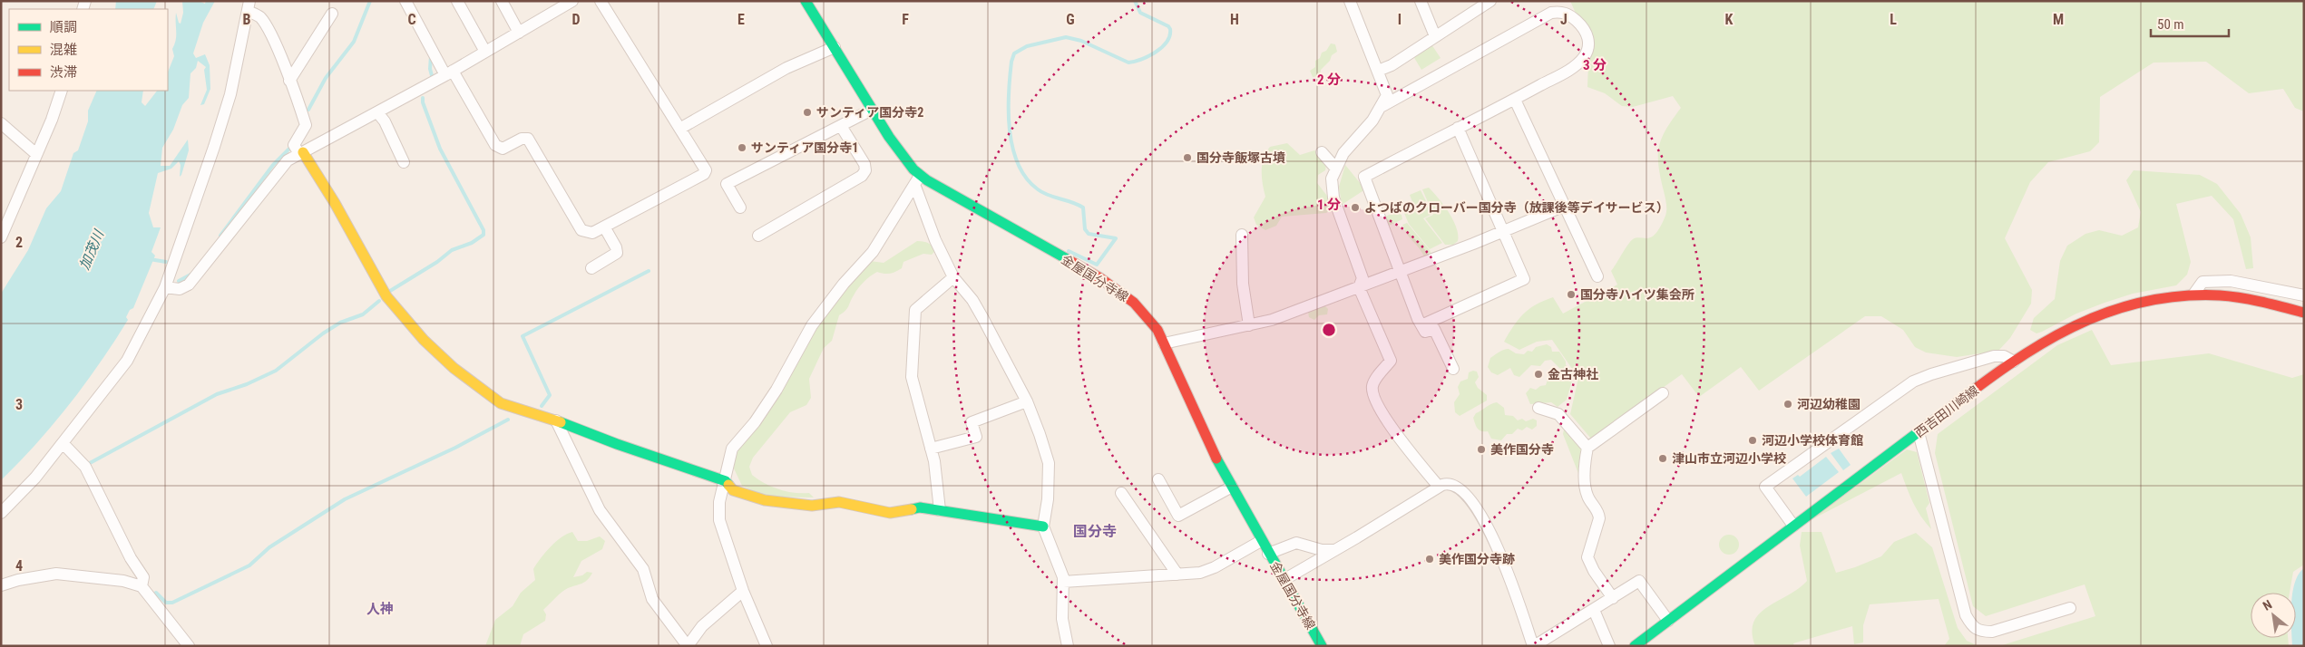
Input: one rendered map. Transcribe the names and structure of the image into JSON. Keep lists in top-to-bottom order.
{
  "streets": {
    "main road": ["金屋国分寺線", "西吉田川崎線"]
  },
  "districts": ["国分寺", "人神"],
  "water": ["加茂川"],
  "places": [
    "サンティア国分寺2",
    "サンティア国分寺1",
    "国分寺飯塚古墳",
    "よつばのクローバー国分寺（放課後等デイサービス）",
    "国分寺ハイツ集会所",
    "金古神社",
    "河辺幼稚園",
    "河辺小学校体育館",
    "美作国分寺",
    "津山市立河辺小学校",
    "美作国分寺跡"
  ],
  "legend": ["順調", "混雑", "渋滞"],
  "scale_bar": "50 m",
  "north": "top left",
  "grid": {
    "columns": [
      "B",
      "C",
      "D",
      "E",
      "F",
      "G",
      "H",
      "I",
      "J",
      "K",
      "L",
      "M"
    ],
    "rows": ["2", "3", "4"]
  },
  "rings": ["3 分", "2 分", "1 分"]
}
